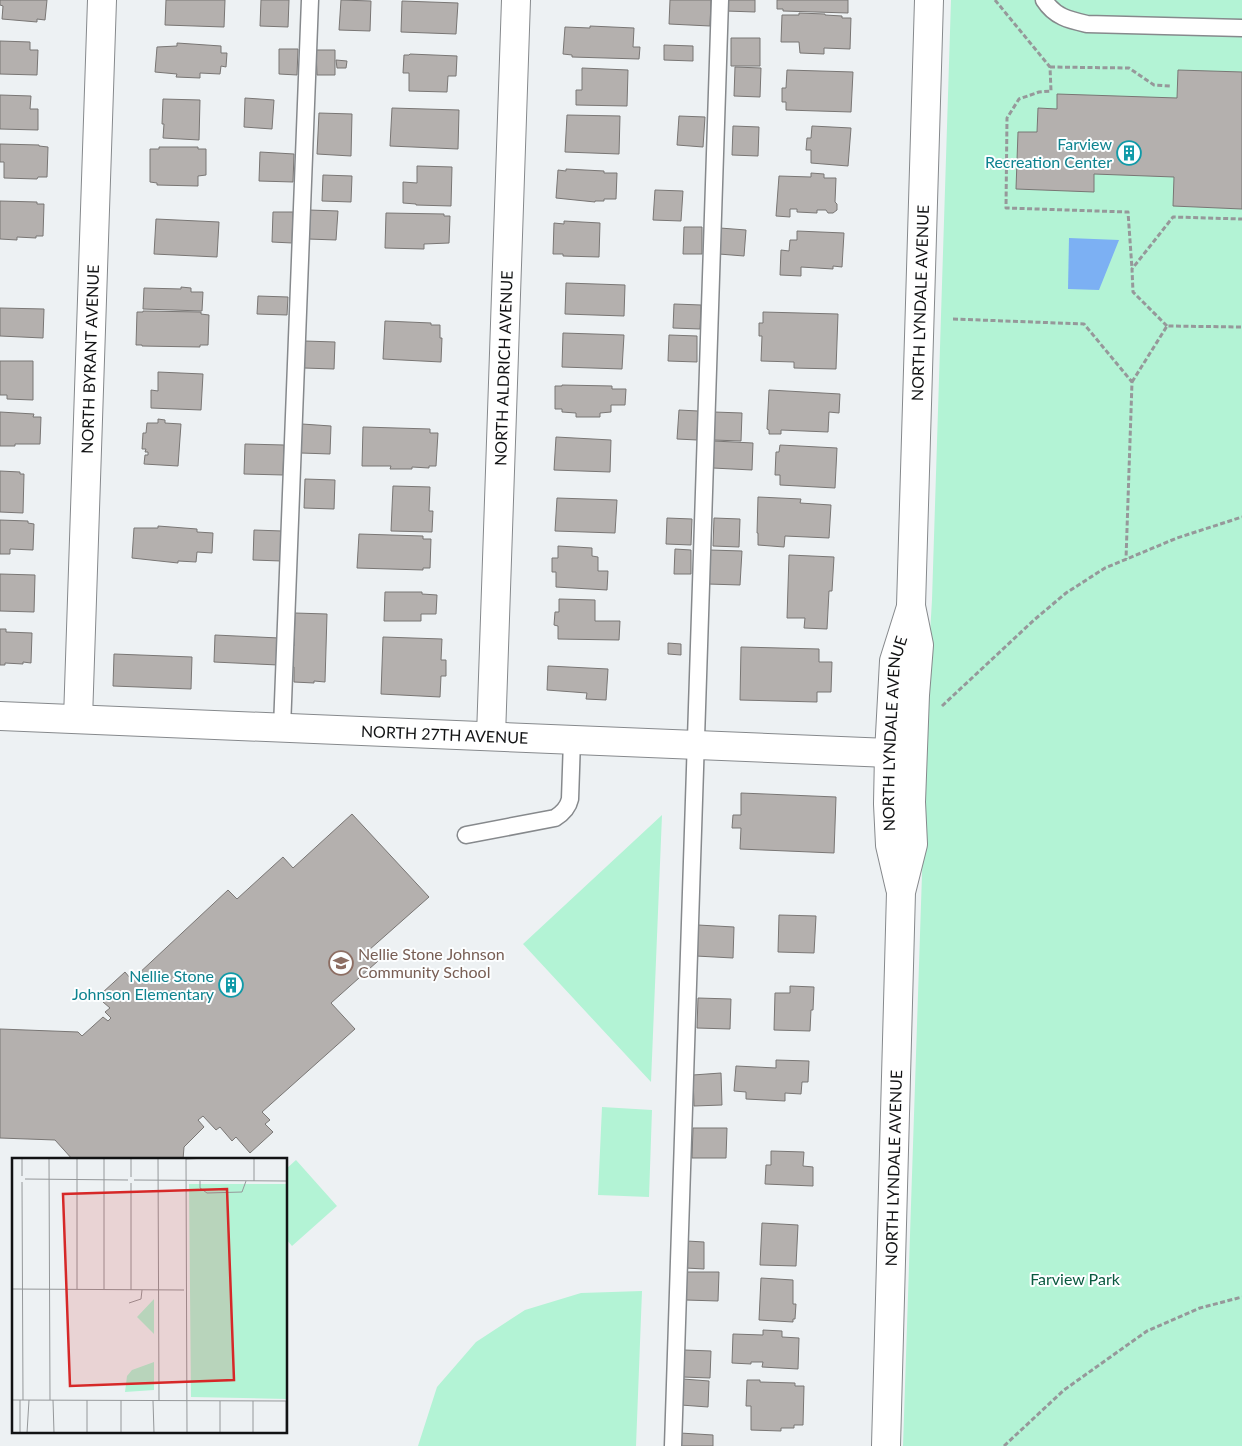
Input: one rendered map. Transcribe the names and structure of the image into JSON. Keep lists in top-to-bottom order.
{
  "streets": {
    "street": [
      "NORTH LYNDALE AVENUE",
      "NORTH BYRANT AVENUE",
      "NORTH ALDRICH AVENUE",
      "NORTH 27TH AVENUE"
    ]
  },
  "crossings": [
    ["NORTH LYNDALE AVENUE", "NORTH 27TH AVENUE"],
    ["NORTH BYRANT AVENUE", "NORTH 27TH AVENUE"],
    ["NORTH ALDRICH AVENUE", "NORTH 27TH AVENUE"]
  ],
  "parks": ["Farview Park"],
  "places": {
    "building": ["Farview Recreation Center", "Nellie Stone Johnson Elementary"],
    "school or university": ["Nellie Stone Johnson Community School"]
  }
}
